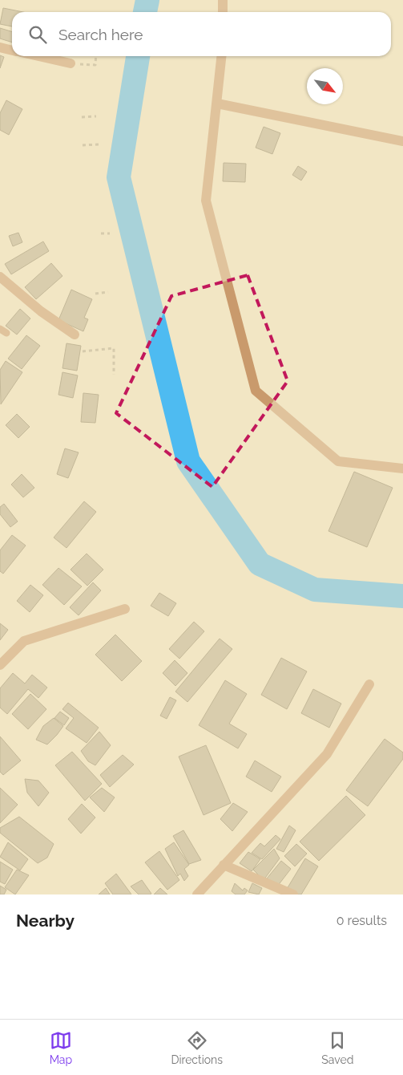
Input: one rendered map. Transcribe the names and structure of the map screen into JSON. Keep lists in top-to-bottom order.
{
  "north": "bottom right",
  "page": {
    "search": "Search here",
    "heading": ["Nearby", "0 results"],
    "nav": ["Map", "Directions", "Saved"]
  }
}
